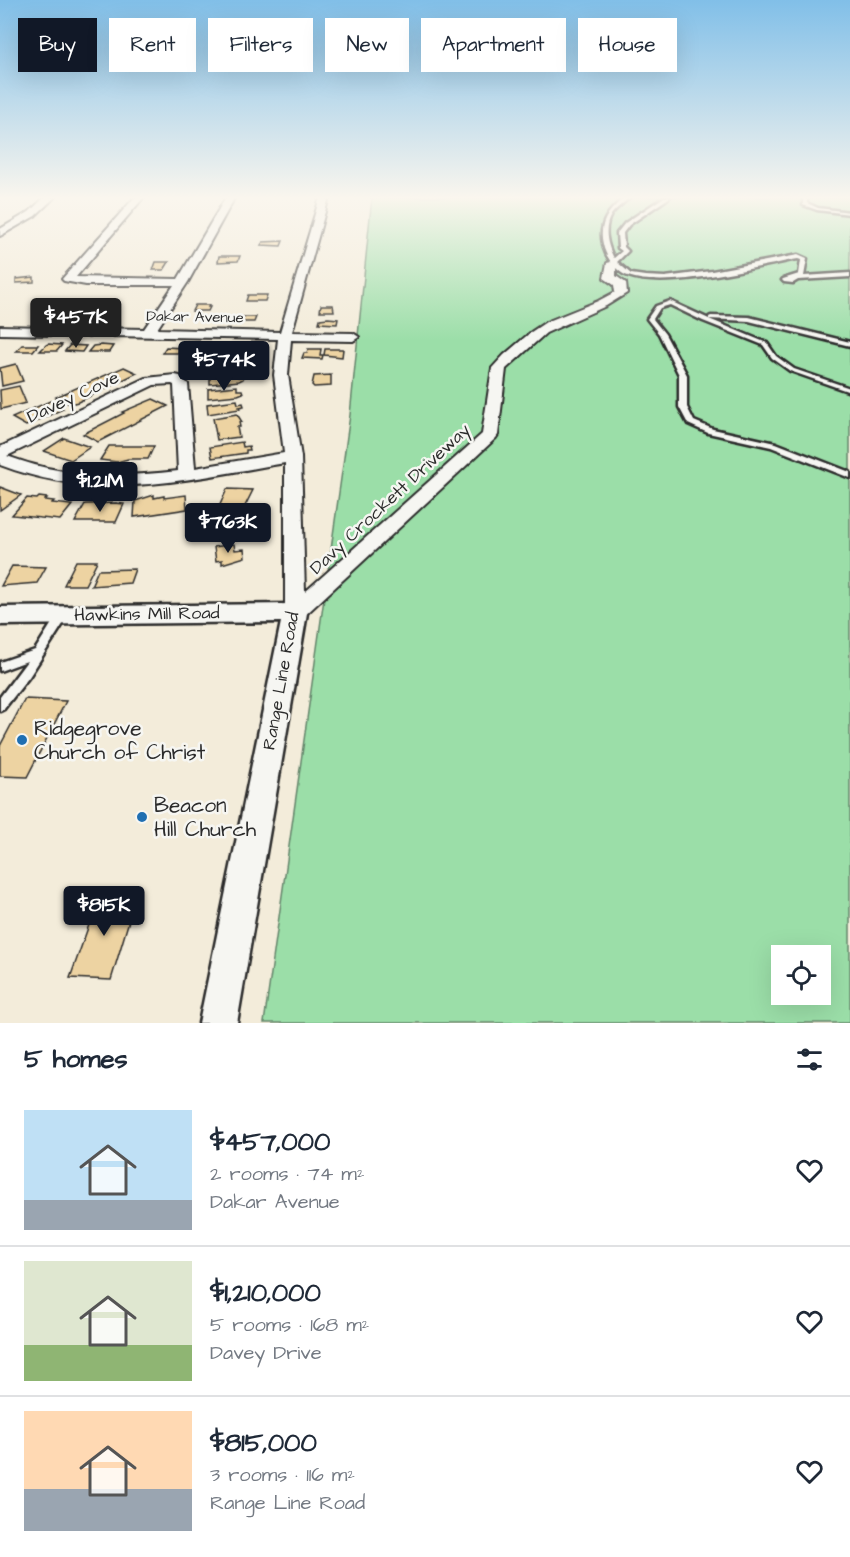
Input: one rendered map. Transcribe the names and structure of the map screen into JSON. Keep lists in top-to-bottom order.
{
  "streets": {
    "street": [
      "Dakar Avenue",
      "Davey Cove",
      "Davy Crockett Driveway",
      "Hawkins Mill Road",
      "Range Line Road"
    ]
  },
  "crossings": [
    ["Dakar Avenue", "Range Line Road"],
    ["Davy Crockett Driveway", "Hawkins Mill Road"],
    ["Davy Crockett Driveway", "Range Line Road"],
    ["Hawkins Mill Road", "Range Line Road"]
  ],
  "places": ["Ridgegrove Church of Christ", "Beacon Hill Church"],
  "page": {
    "chip": [
      "Buy",
      "Rent",
      "Filters",
      "New",
      "Apartment",
      "House"
    ],
    "price": [
      "$457K",
      "$574K",
      "$1.21M",
      "$763K",
      "$815K"
    ],
    "heading": "5 homes",
    "list": [
      {
        "name": "$457,000",
        "note": "2 rooms · 74 m² · Dakar Avenue"
      },
      {
        "name": "$1,210,000",
        "note": "5 rooms · 168 m² · Davey Drive"
      },
      {
        "name": "$815,000",
        "note": "3 rooms · 116 m² · Range Line Road"
      }
    ]
  }
}
